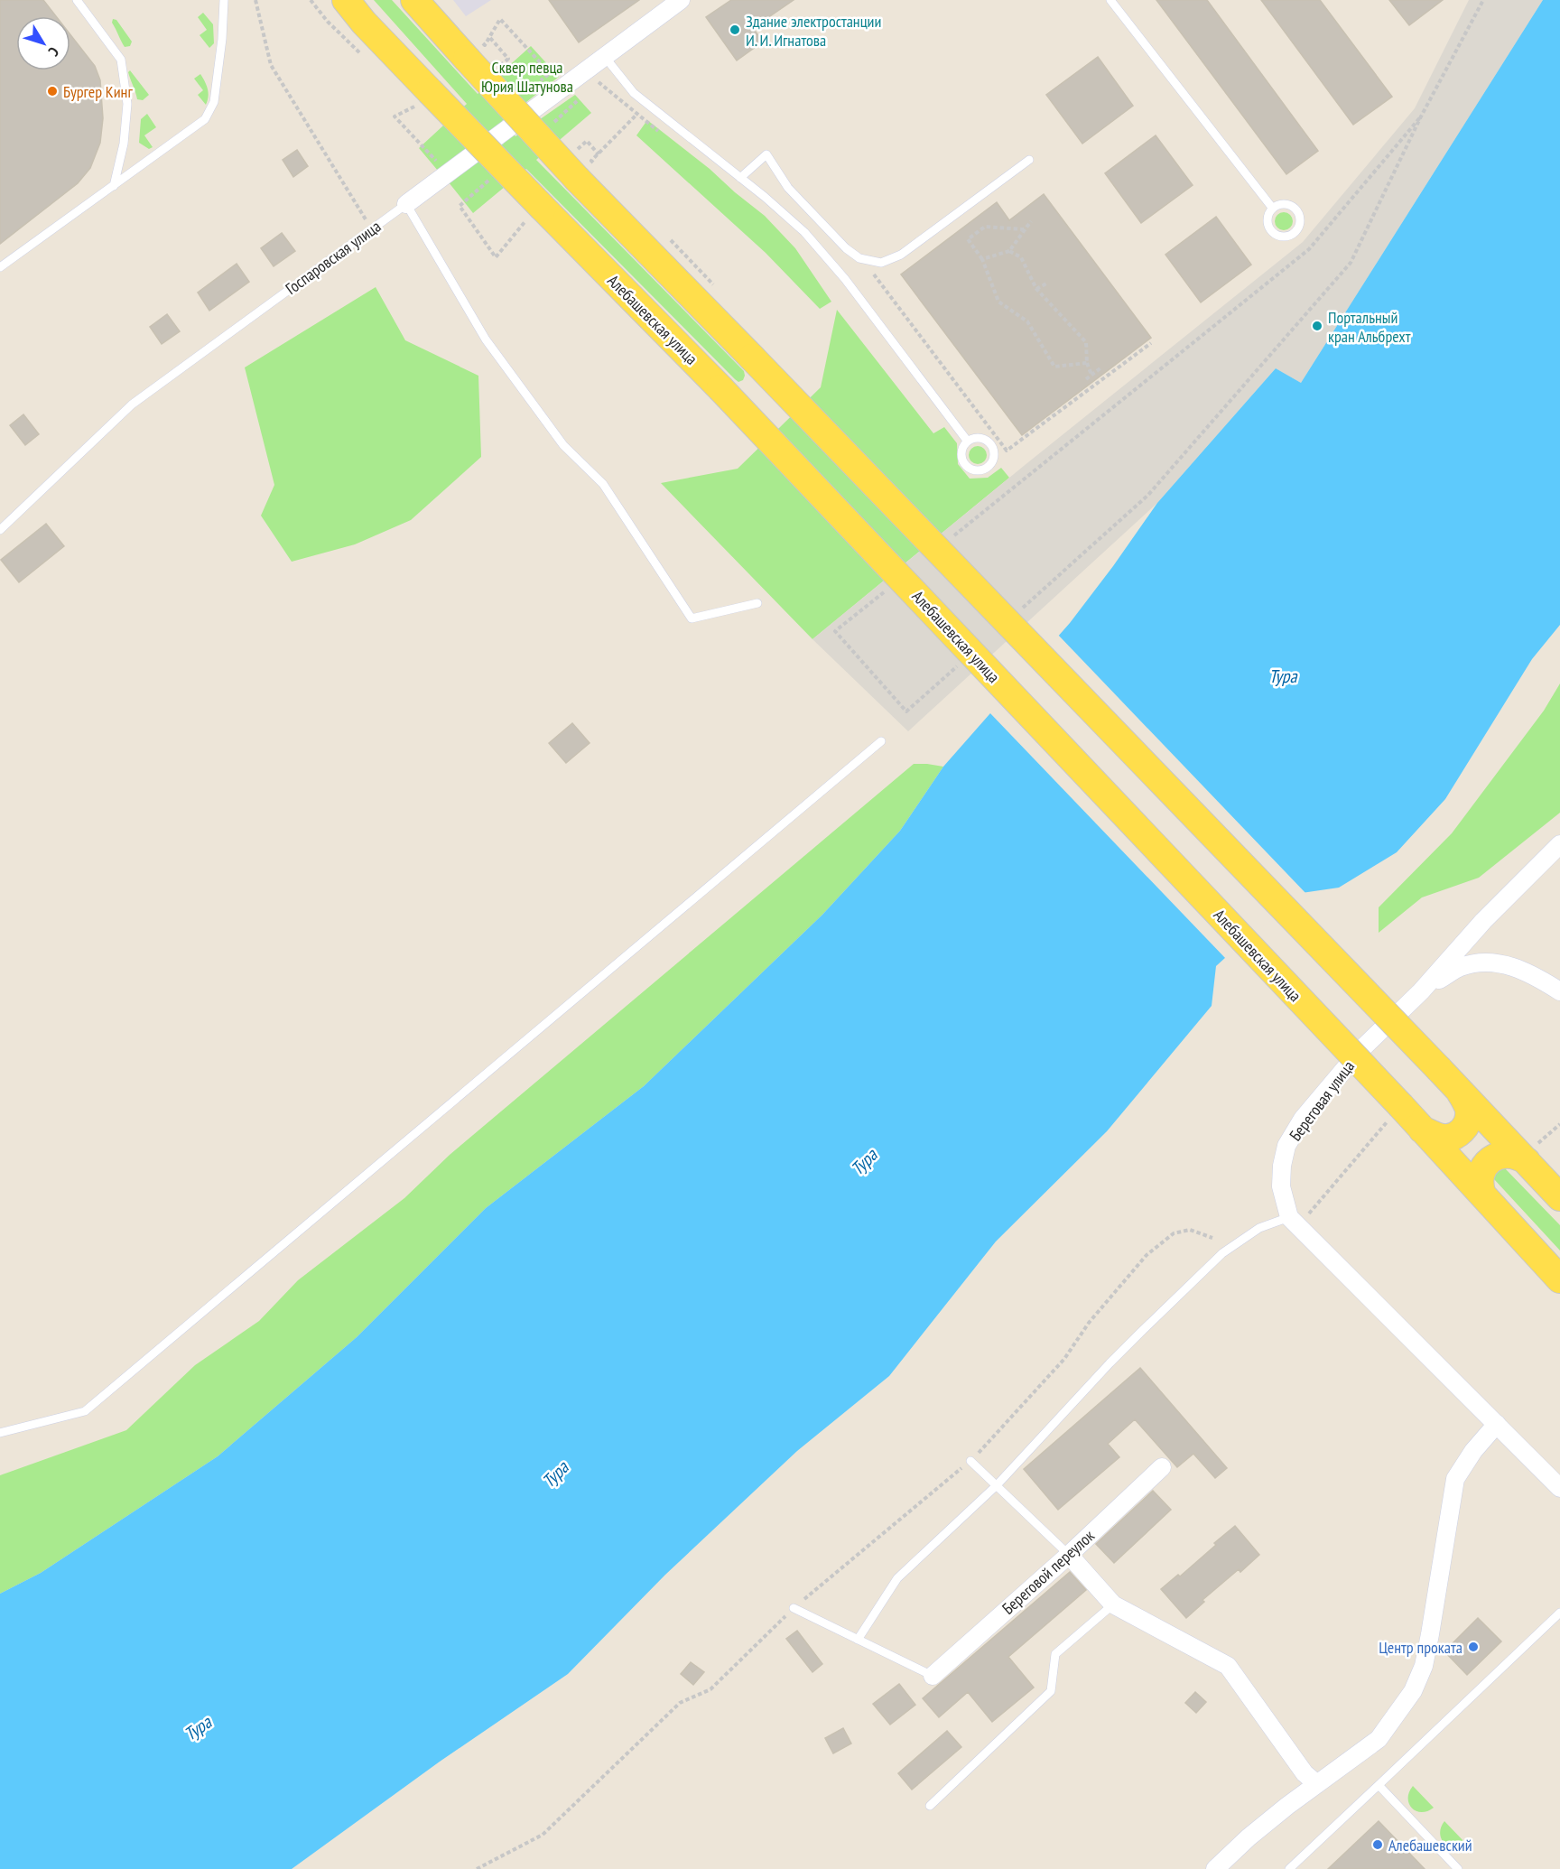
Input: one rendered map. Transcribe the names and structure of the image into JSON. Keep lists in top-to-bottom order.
{
  "streets": {
    "main road": ["Алебашевская улица"],
    "street": ["Госпаровская улица", "Береговая улица", "Береговой переулок"]
  },
  "water": ["Тура"],
  "parks": ["Сквер певца Юрия Шатунова"],
  "places": [
    "Здание электростанции И. И. Игнатова",
    "Бургер Кинг",
    "Портальный кран Альбрехт",
    "Центр проката",
    "Алебашевский"
  ],
  "north": "bottom right"
}
